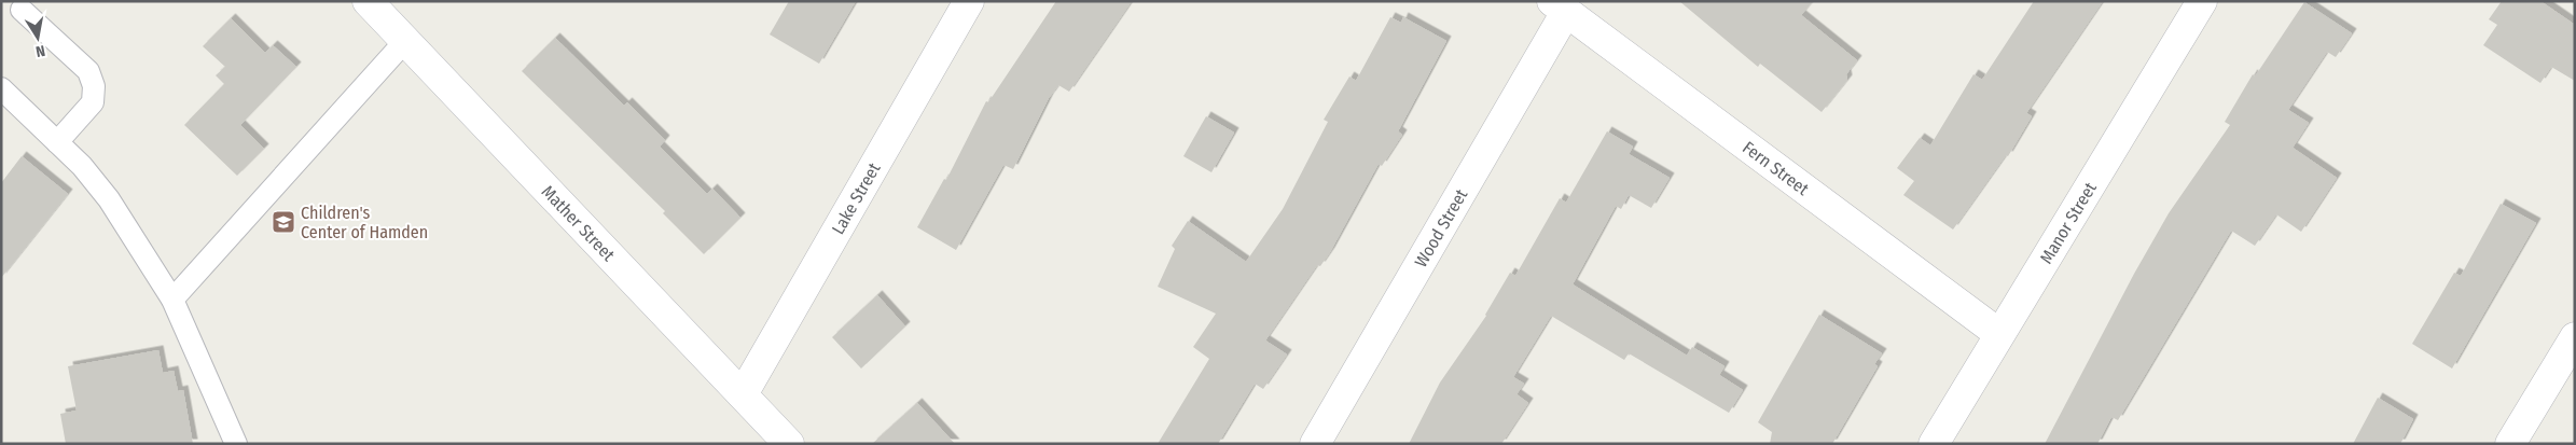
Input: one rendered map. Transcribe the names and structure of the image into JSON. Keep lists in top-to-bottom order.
{
  "streets": {
    "street": [
      "Fern Street",
      "Lake Street",
      "Manor Street",
      "Mather Street",
      "Wood Street"
    ]
  },
  "crossings": [
    ["Fern Street", "Manor Street"],
    ["Fern Street", "Wood Street"],
    ["Lake Street", "Mather Street"]
  ],
  "places": {
    "school or university": ["Children's Center of Hamden"]
  },
  "north": "bottom"
}
